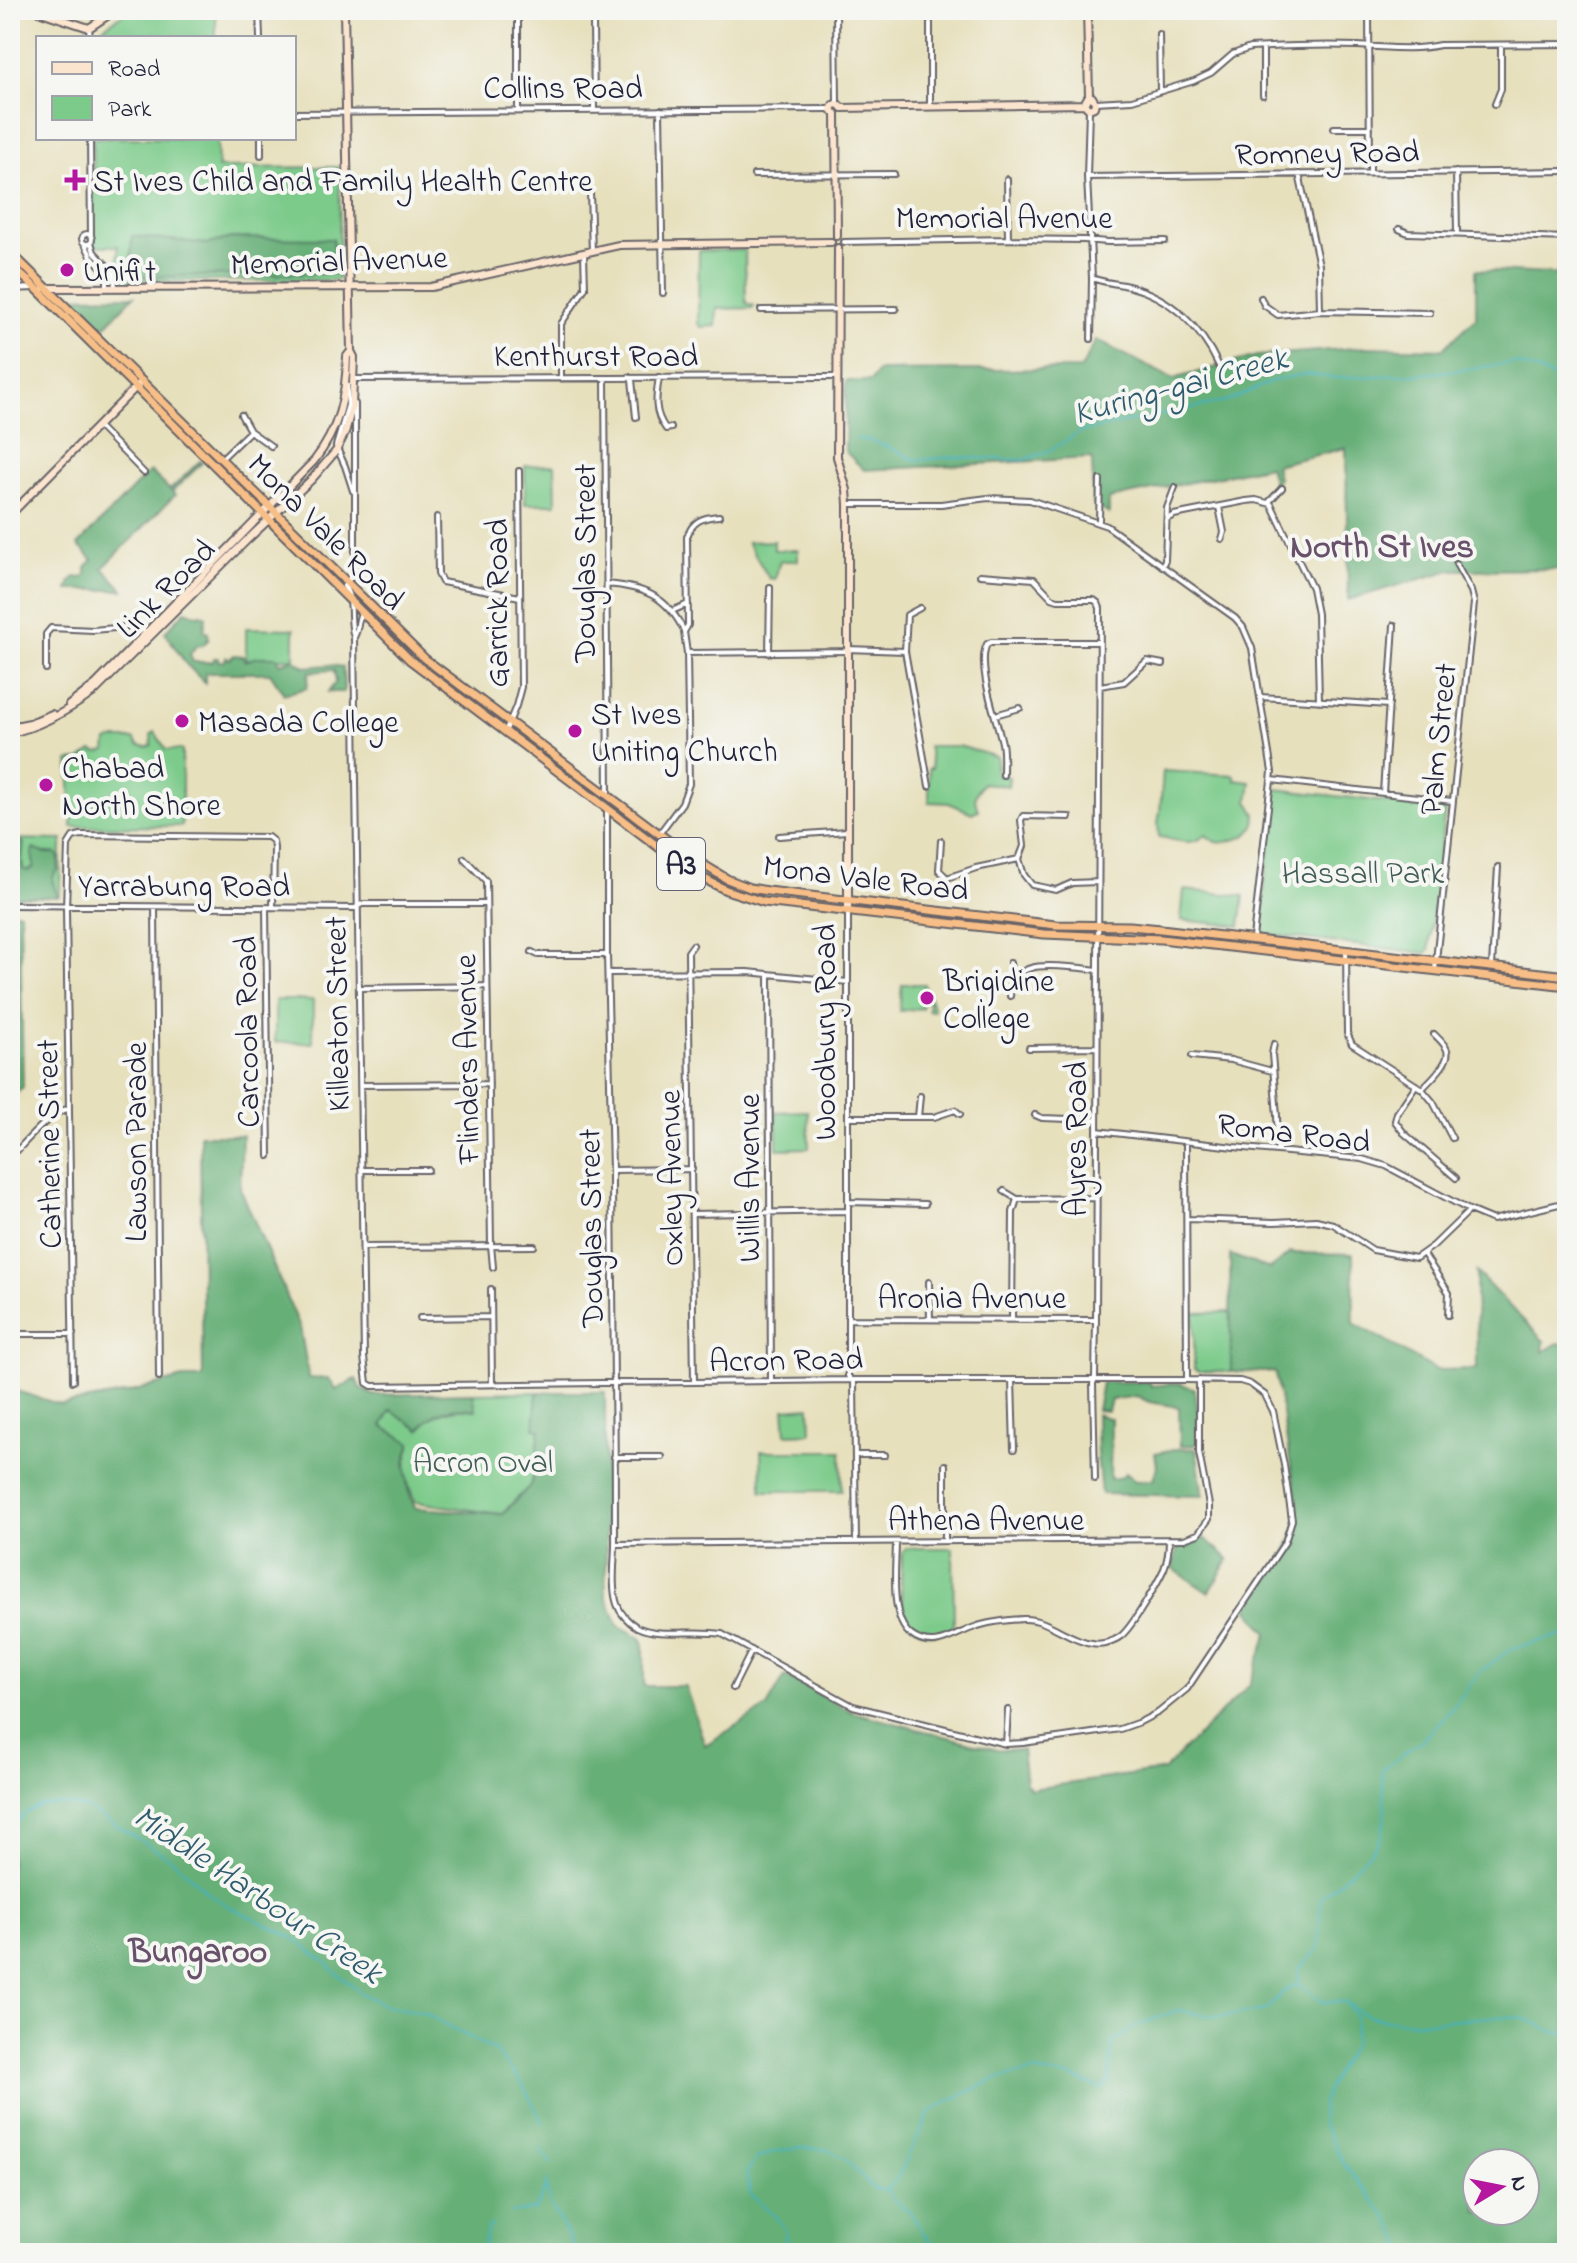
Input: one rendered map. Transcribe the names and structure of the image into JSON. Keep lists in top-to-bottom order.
{
  "streets": {
    "highway": ["Mona Vale Road", "A3"],
    "street": [
      "Collins Road",
      "Romney Road",
      "Memorial Avenue",
      "Kenthurst Road",
      "Douglas Street",
      "Link Road",
      "Garrick Road",
      "Palm Street",
      "Yarrabung Road",
      "Killeaton Street",
      "Carcoola Road",
      "Woodbury Road",
      "Flinders Avenue",
      "Roma Road",
      "Ayres Road",
      "Lawson Parade",
      "Catherine Street",
      "Oxley Avenue",
      "Willis Avenue",
      "Aronia Avenue",
      "Acron Road",
      "Athena Avenue"
    ]
  },
  "crossings": [
    ["Memorial Avenue", "Mona Vale Road"],
    ["Memorial Avenue", "Woodbury Road"],
    ["Kenthurst Road", "Douglas Street"],
    ["Kenthurst Road", "Link Road"],
    ["Kenthurst Road", "Woodbury Road"],
    ["Mona Vale Road", "Douglas Street"],
    ["Mona Vale Road", "Link Road"],
    ["Mona Vale Road", "Garrick Road"],
    ["Mona Vale Road", "Palm Street"],
    ["Mona Vale Road", "Killeaton Street"],
    ["Mona Vale Road", "Woodbury Road"],
    ["Mona Vale Road", "Ayres Road"],
    ["Douglas Street", "Acron Road"],
    ["Douglas Street", "Athena Avenue"],
    ["Yarrabung Road", "Killeaton Street"],
    ["Yarrabung Road", "Carcoola Road"],
    ["Yarrabung Road", "Flinders Avenue"],
    ["Yarrabung Road", "Lawson Parade"],
    ["Yarrabung Road", "Catherine Street"],
    ["Killeaton Street", "Acron Road"],
    ["Woodbury Road", "Aronia Avenue"],
    ["Woodbury Road", "Acron Road"],
    ["Woodbury Road", "Athena Avenue"],
    ["Roma Road", "Ayres Road"],
    ["Ayres Road", "Aronia Avenue"],
    ["Ayres Road", "Acron Road"],
    ["Oxley Avenue", "Acron Road"],
    ["Willis Avenue", "Acron Road"],
    ["Acron Road", "Athena Avenue"]
  ],
  "districts": ["North St Ives", "Bungaroo"],
  "water": ["Kuring-gai Creek", "Middle Harbour Creek"],
  "parks": ["Hassall Park", "Acron Oval"],
  "places": {
    "health": ["St Ives Child and Family Health Centre"],
    "other": [
      "Unifit",
      "Masada College",
      "St Ives Uniting Church",
      "Chabad North Shore",
      "Brigidine College"
    ]
  },
  "legend": ["Road", "Park"],
  "north": "right"
}
